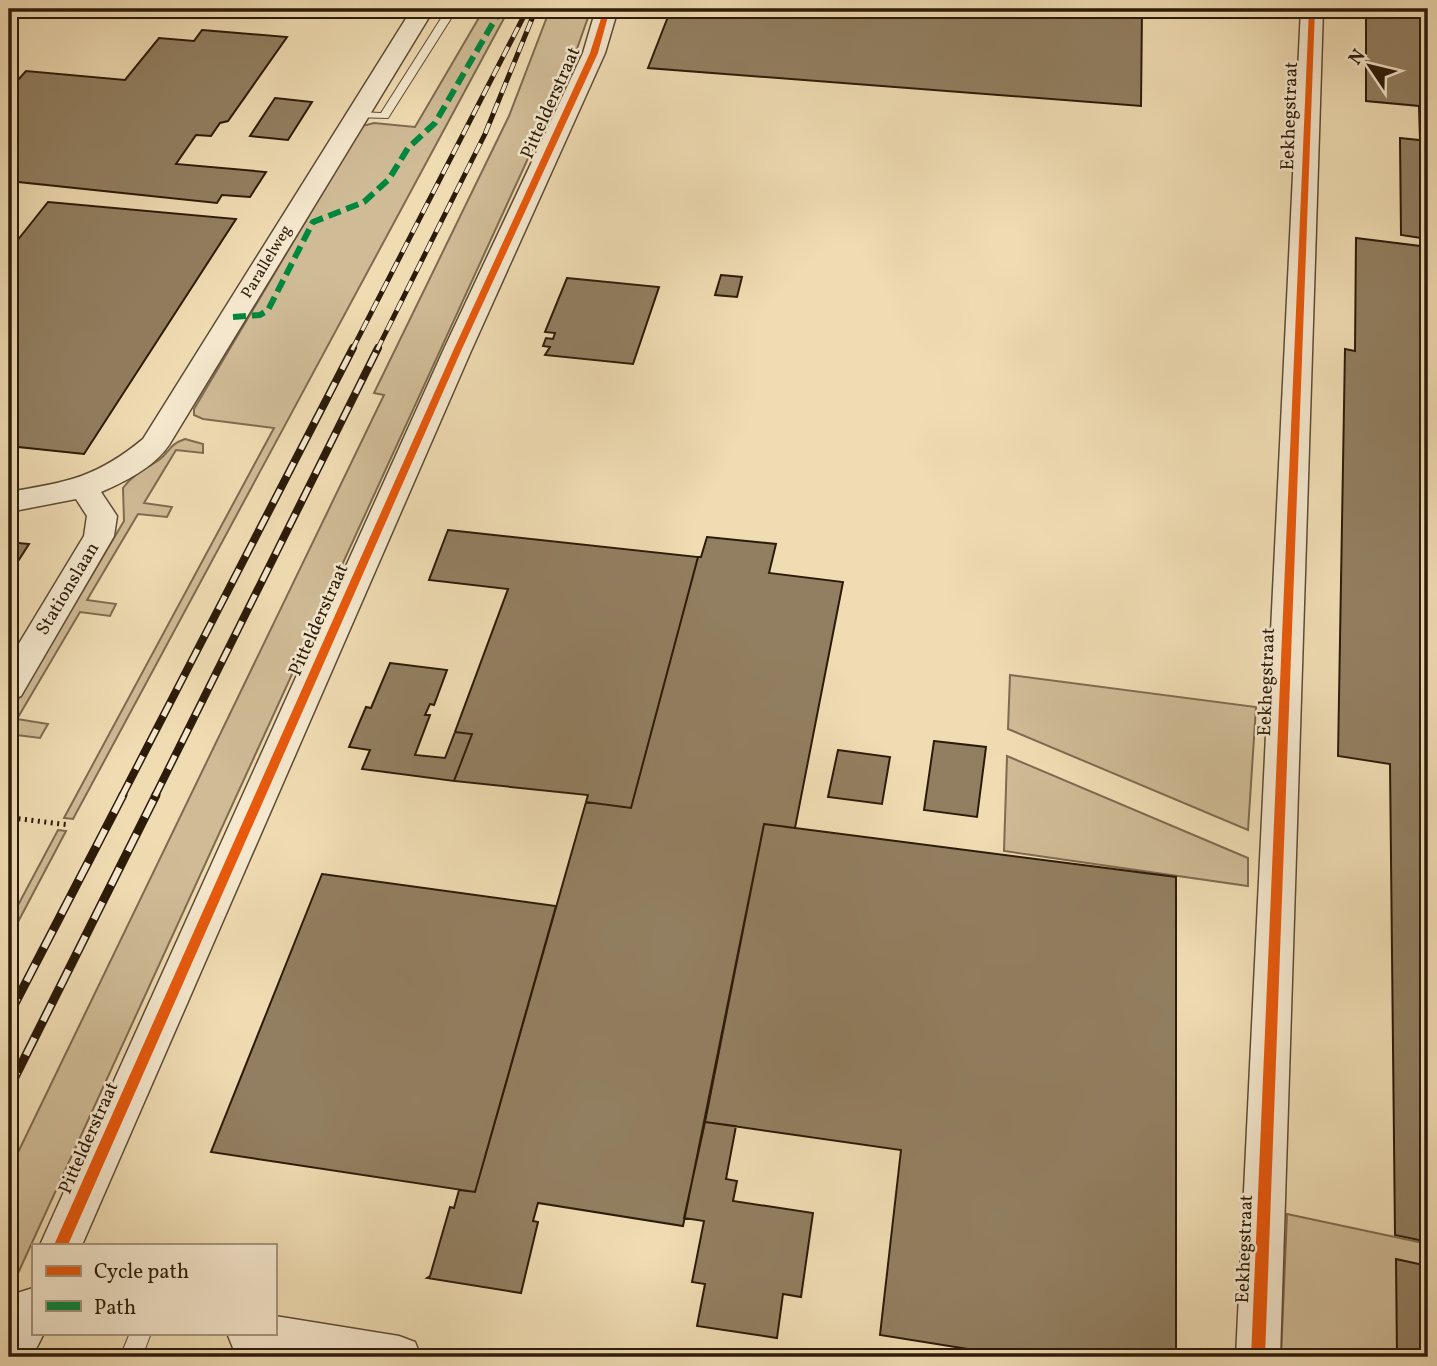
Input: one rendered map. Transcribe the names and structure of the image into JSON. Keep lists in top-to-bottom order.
{
  "streets": {
    "street": [
      "Pittelderstraat",
      "Eekhegstraat",
      "Parallelweg",
      "Stationslaan"
    ]
  },
  "crossings": [
    ["Parallelweg", "Stationslaan"]
  ],
  "legend": ["Cycle path", "Path"],
  "north": "top left"
}
